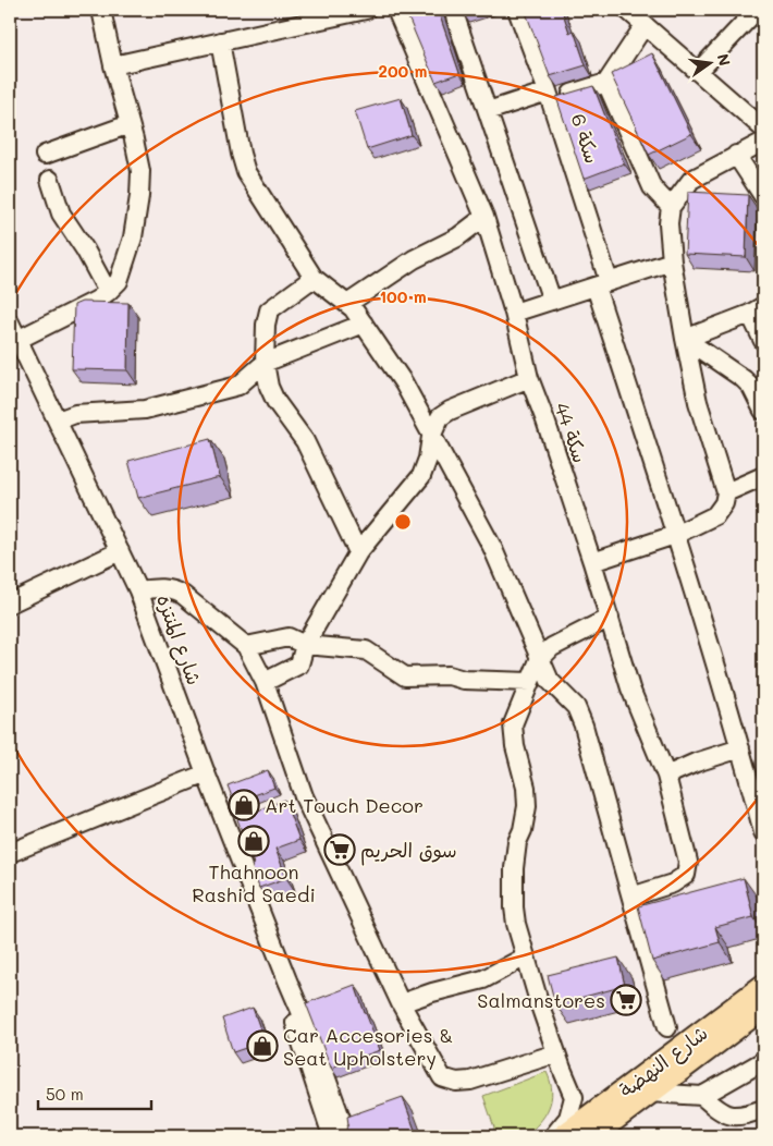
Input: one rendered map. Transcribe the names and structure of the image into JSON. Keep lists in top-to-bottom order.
{
  "streets": {
    "main road": ["شارع النهضة"],
    "street": ["سكة 6", "سكة 44", "شارع المنتزه"]
  },
  "places": {
    "shop": ["Art Touch Decor", "Thahnoon Rashid Saedi", "Car Accesories & Seat Upholstery"],
    "supermarket": ["سوق الحريم", "Salmanstores"]
  },
  "scale_bar": "50 m",
  "north": "right",
  "rings": ["200 m", "100 m"]
}
